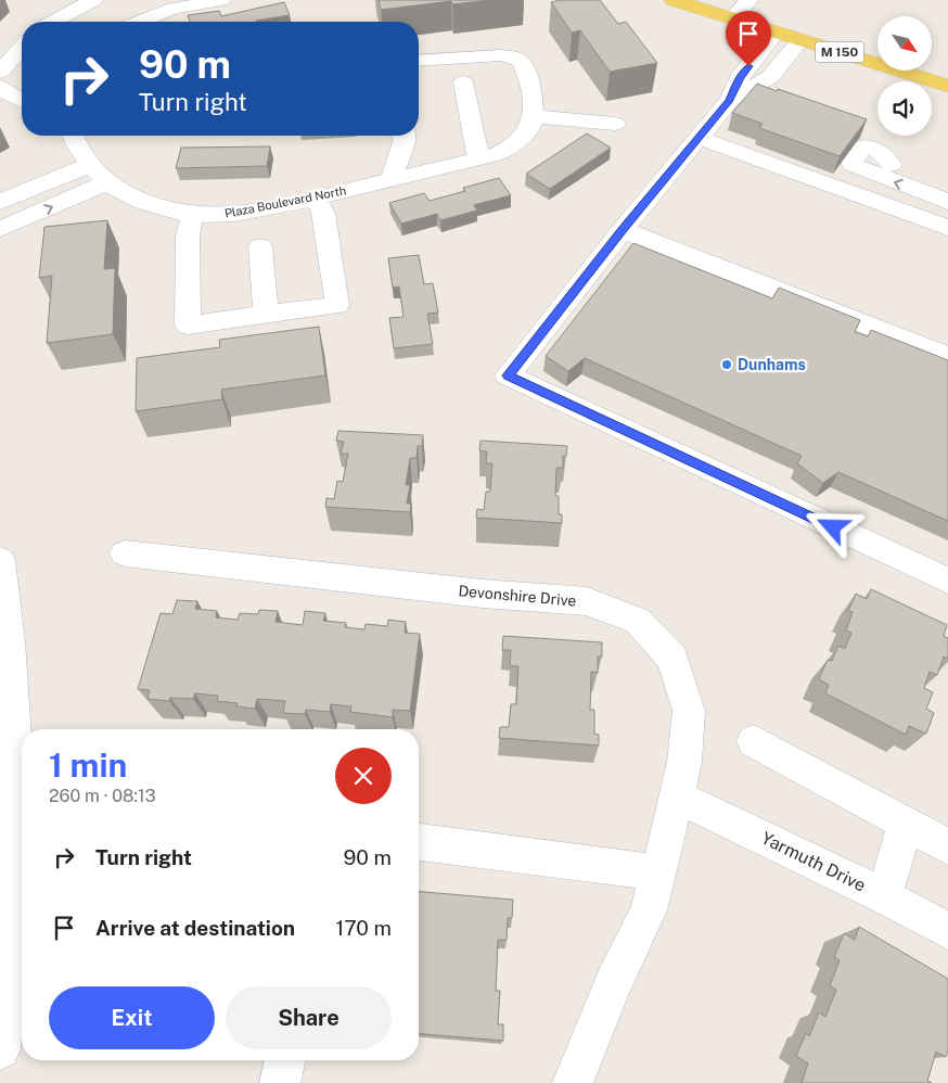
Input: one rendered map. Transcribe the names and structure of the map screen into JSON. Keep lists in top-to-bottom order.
{
  "streets": {
    "main road": ["M 150"],
    "street": ["Plaza Boulevard North", "Devonshire Drive", "Yarmuth Drive"]
  },
  "crossings": [
    ["Devonshire Drive", "Yarmuth Drive"]
  ],
  "places": ["Dunhams"],
  "north": "bottom right",
  "page": {
    "turn": ["90 m", "Turn right"],
    "heading": ["1 min", "260 m · 08:13"],
    "list": [
      {
        "name": "Turn right",
        "value": "90 m"
      },
      {
        "name": "Arrive at destination",
        "value": "170 m"
      }
    ],
    "buttons": ["Exit", "Share"]
  }
}
